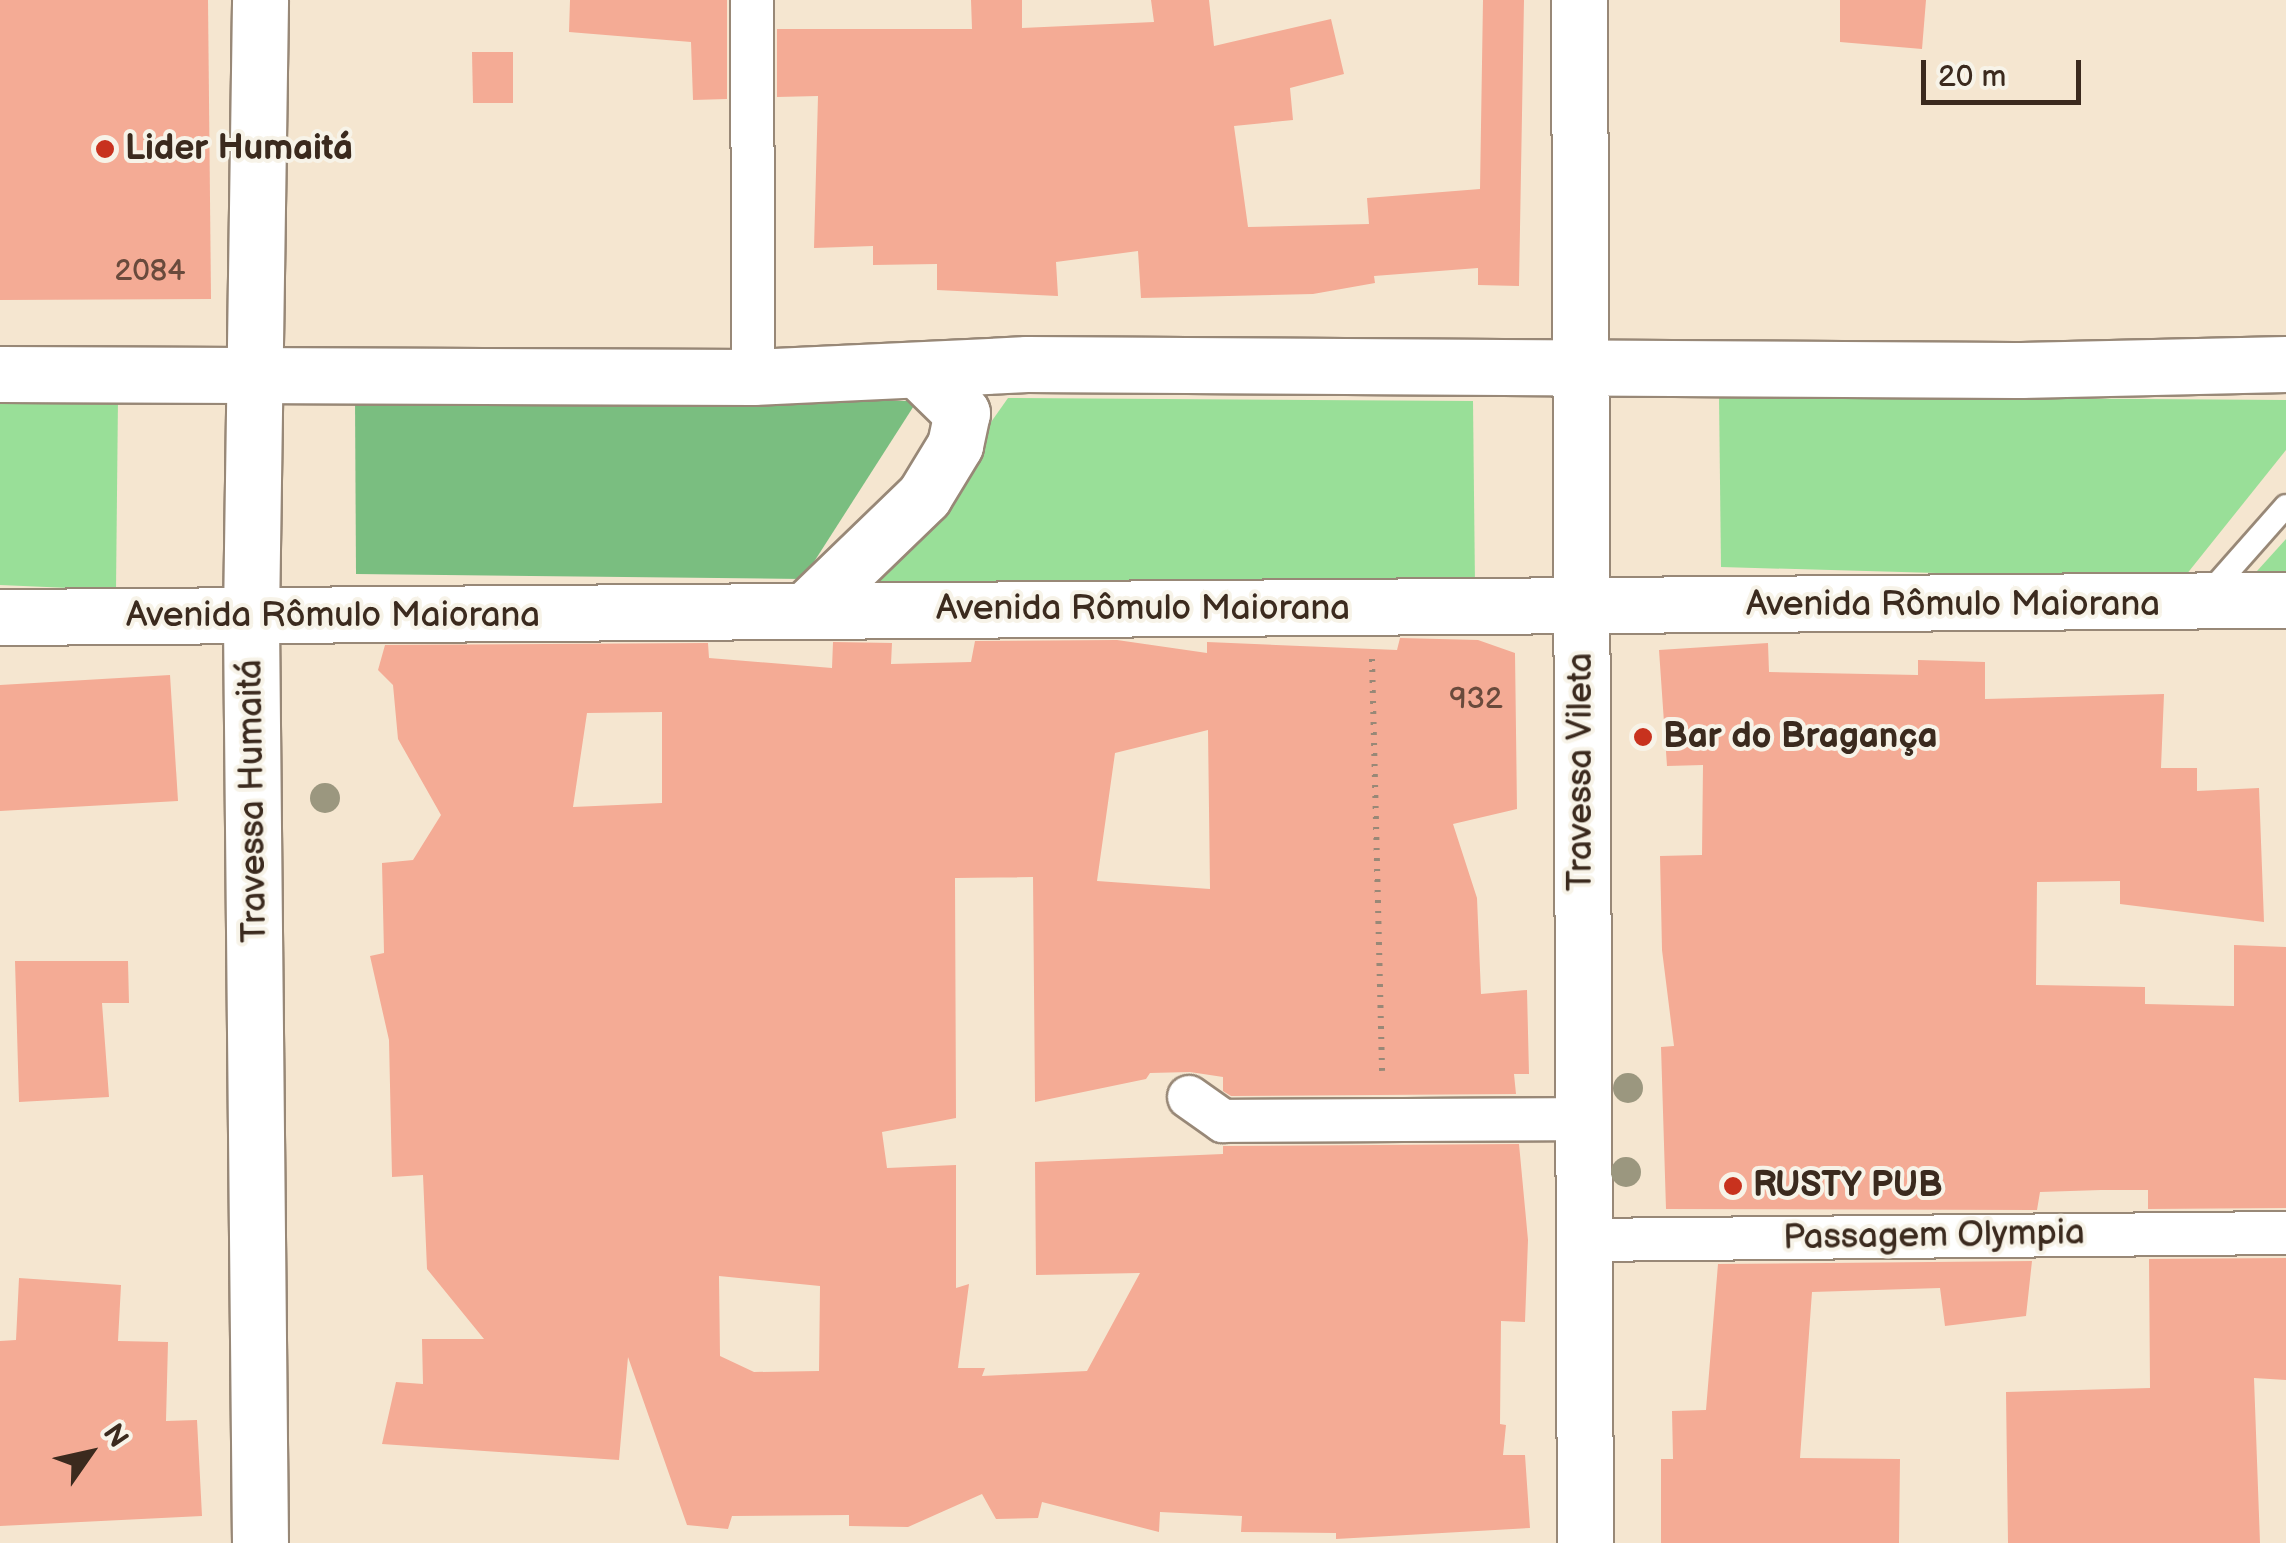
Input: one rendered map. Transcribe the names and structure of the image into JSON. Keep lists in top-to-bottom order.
{
  "streets": {
    "street": [
      "Avenida Rômulo Maiorana",
      "Travessa Vileta",
      "Travessa Humaitá",
      "Passagem Olympia"
    ]
  },
  "crossings": [
    ["Avenida Rômulo Maiorana", "Travessa Vileta"],
    ["Avenida Rômulo Maiorana", "Travessa Humaitá"],
    ["Travessa Vileta", "Passagem Olympia"]
  ],
  "places": ["Lider Humaitá", "Bar do Bragança", "RUSTY PUB"],
  "house_numbers": ["2084", "932"],
  "scale_bar": "20 m",
  "north": "top right"
}
